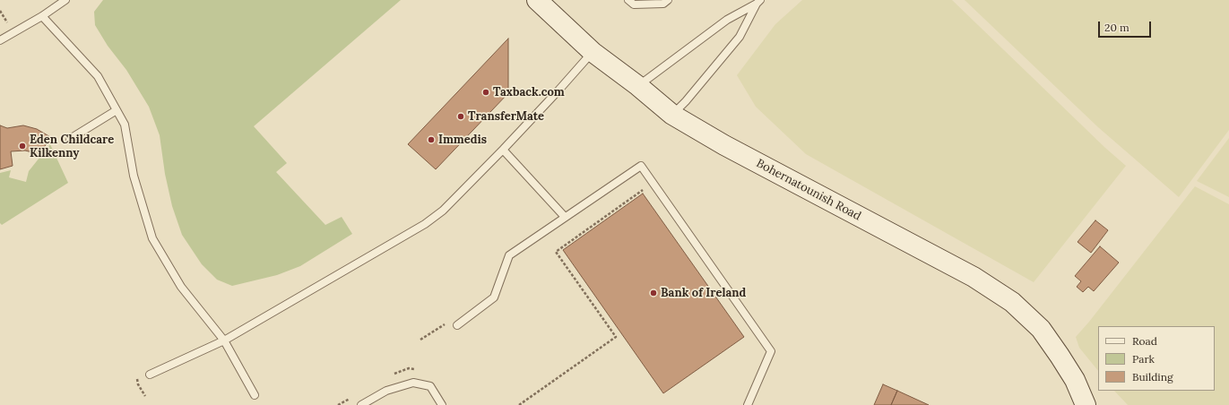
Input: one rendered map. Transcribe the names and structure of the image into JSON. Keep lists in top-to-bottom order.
{
  "streets": {
    "street": ["Bohernatounish Road"]
  },
  "places": [
    "Taxback.com",
    "TransferMate",
    "Immedis",
    "Eden Childcare Kilkenny",
    "Bank of Ireland"
  ],
  "legend": ["Road", "Park", "Building"],
  "scale_bar": "20 m"
}
